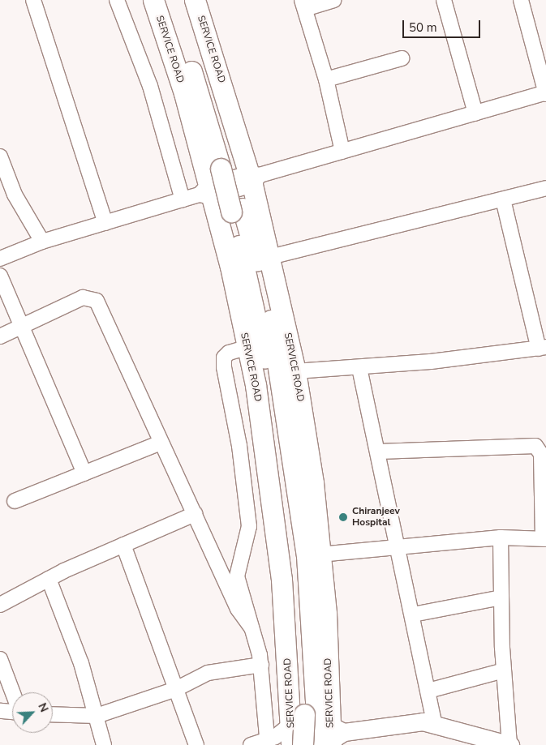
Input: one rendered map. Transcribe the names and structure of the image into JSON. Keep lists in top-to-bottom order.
{
  "streets": {
    "highway": ["SERVICE ROAD"]
  },
  "places": ["Chiranjeev Hospital"],
  "scale_bar": "50 m",
  "north": "top right"
}
